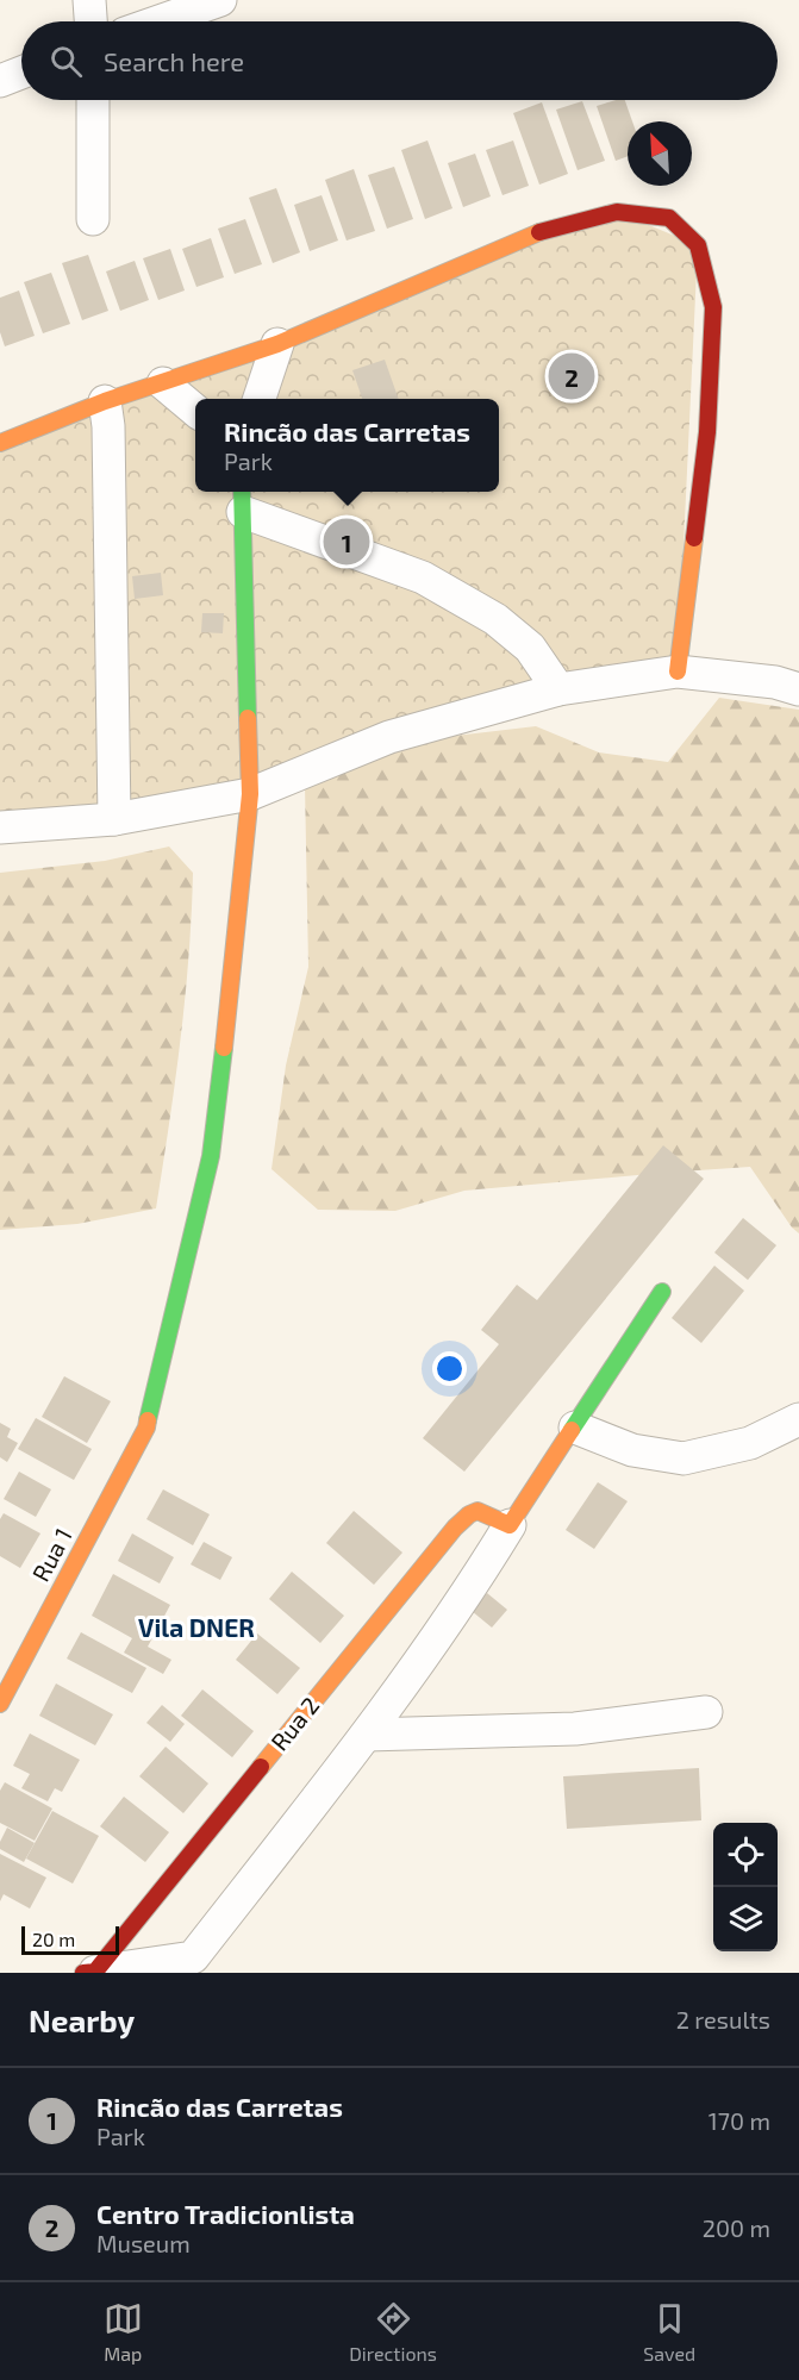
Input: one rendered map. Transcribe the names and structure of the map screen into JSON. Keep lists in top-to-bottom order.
{
  "streets": {
    "street": ["Rua 1", "Rua 2"]
  },
  "districts": ["Vila DNER"],
  "scale_bar": "20 m",
  "north": "top left",
  "page": {
    "search": "Search here",
    "pins": ["2", "1"],
    "popup": ["Rincão das Carretas", "Park"],
    "scale": "20 m",
    "heading": ["Nearby", "2 results"],
    "list": [
      {
        "mark": "1",
        "name": "Rincão das Carretas",
        "note": "Park",
        "value": "170 m"
      },
      {
        "mark": "2",
        "name": "Centro Tradicionlista",
        "note": "Museum",
        "value": "200 m"
      }
    ],
    "nav": ["Map", "Directions", "Saved"]
  }
}
